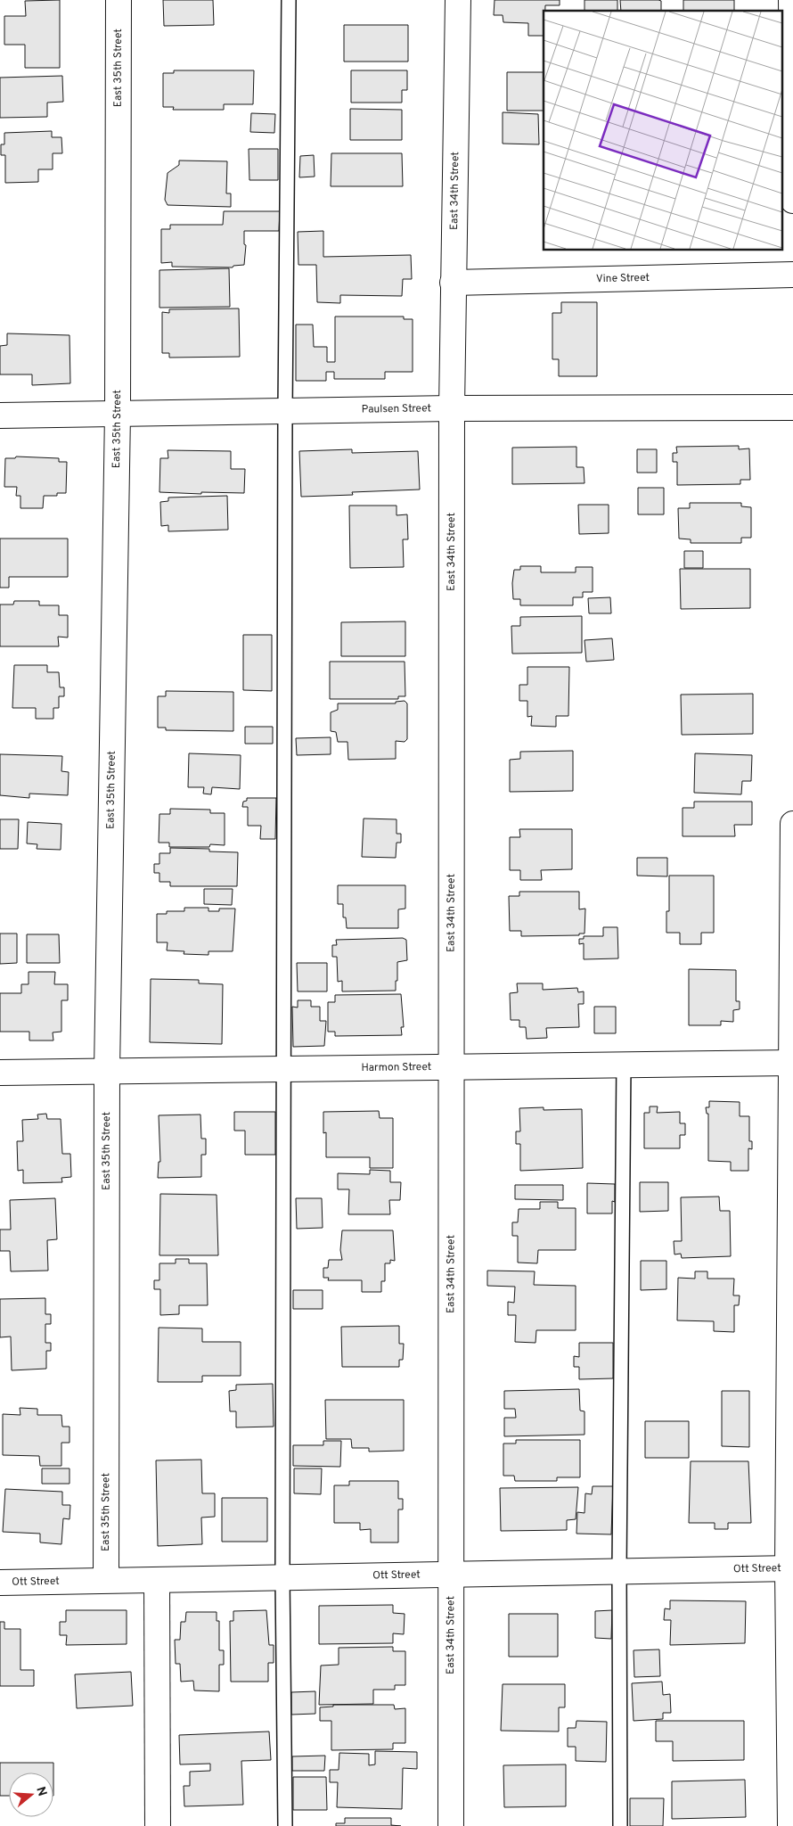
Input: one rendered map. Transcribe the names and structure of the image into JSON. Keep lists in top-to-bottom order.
{
  "streets": {
    "street": [
      "East 35th Street",
      "East 34th Street",
      "Vine Street",
      "Paulsen Street",
      "Harmon Street",
      "Ott Street"
    ]
  },
  "crossings": [
    ["East 35th Street", "Paulsen Street"],
    ["East 35th Street", "Harmon Street"],
    ["East 35th Street", "Ott Street"],
    ["East 34th Street", "Vine Street"],
    ["East 34th Street", "Paulsen Street"],
    ["East 34th Street", "Harmon Street"],
    ["East 34th Street", "Ott Street"]
  ],
  "north": "right"
}
